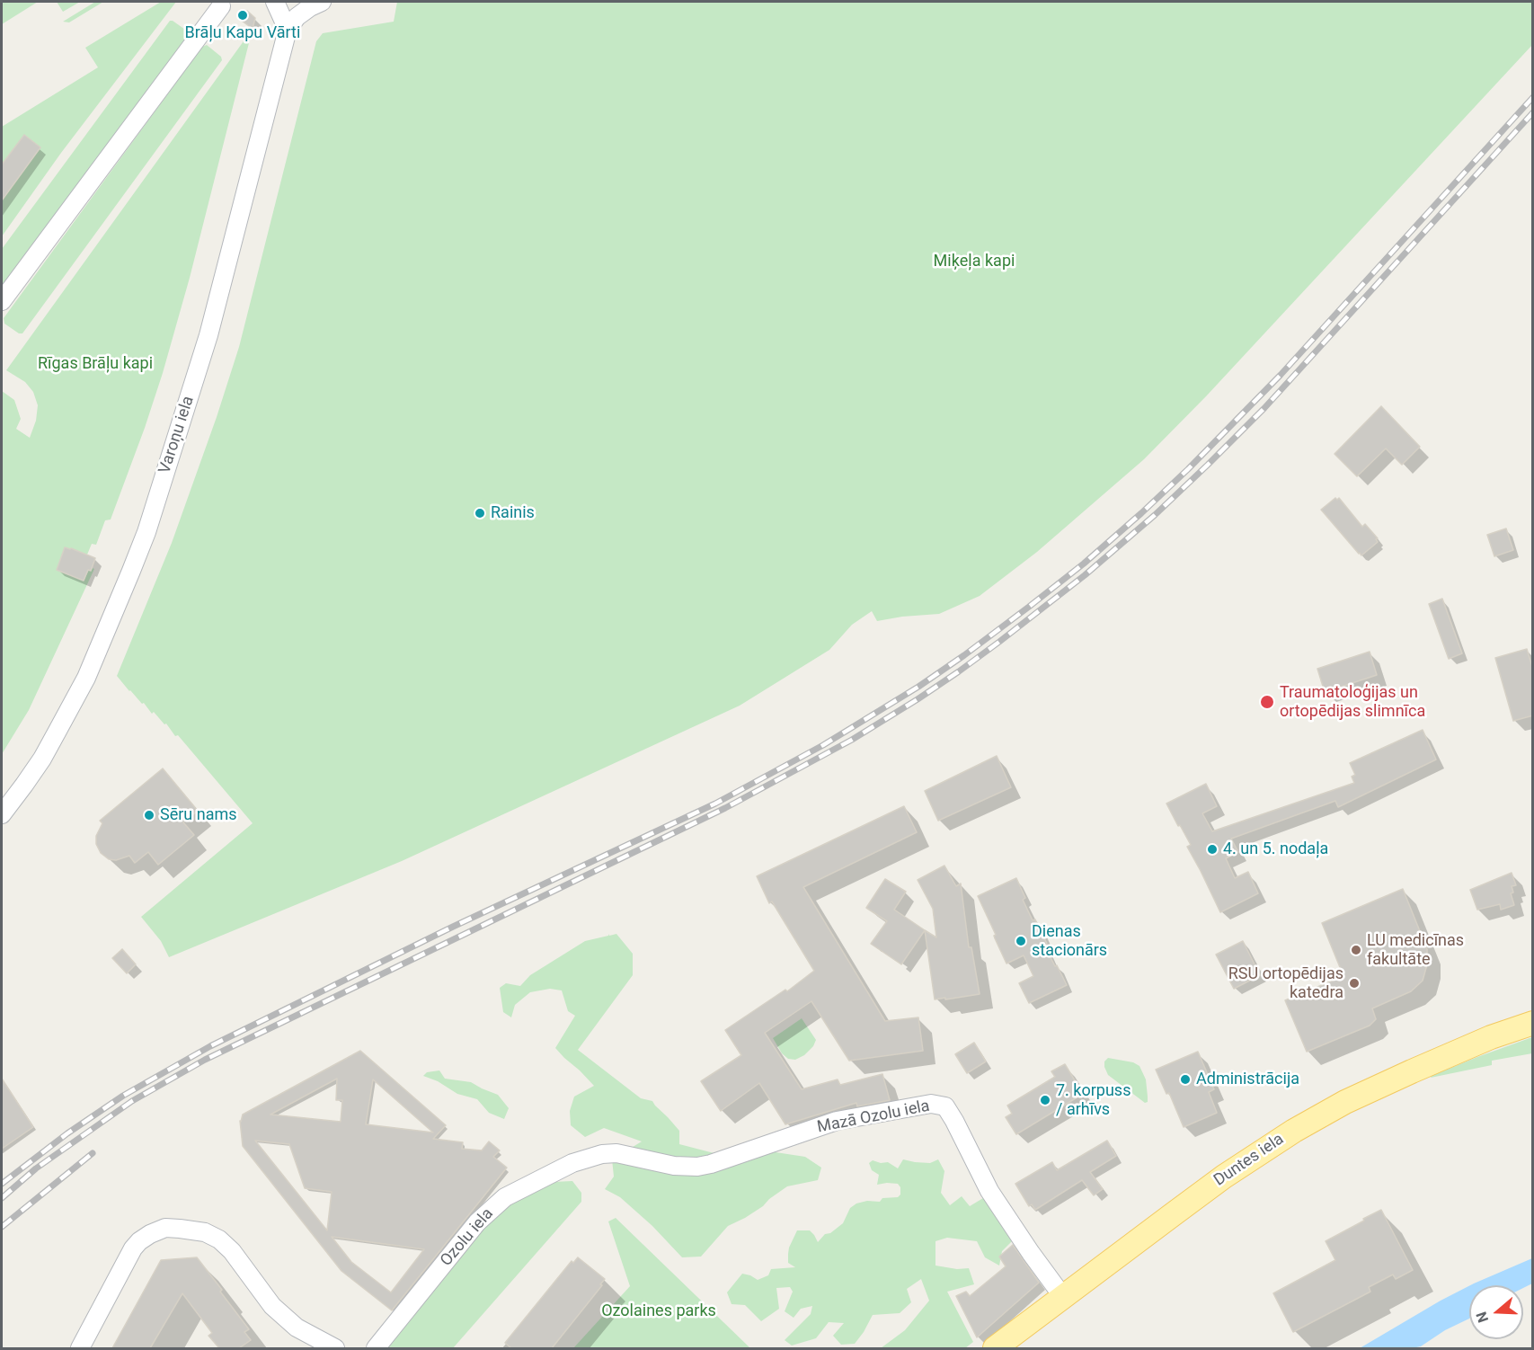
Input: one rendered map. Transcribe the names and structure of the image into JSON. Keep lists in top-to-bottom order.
{
  "streets": {
    "main road": ["Duntes iela"],
    "street": ["Varoņu iela", "Mazā Ozolu iela", "Ozolu iela"]
  },
  "crossings": [
    ["Mazā Ozolu iela", "Duntes iela"],
    ["Mazā Ozolu iela", "Ozolu iela"]
  ],
  "parks": ["Miķeļa kapi", "Rīgas Brāļu kapi", "Ozolaines parks"],
  "places": [
    "Brāļu Kapu Vārti",
    "Rainis",
    "Traumatoloģijas un ortopēdijas slimnīca",
    "Sēru nams",
    "4. un 5. nodaļa",
    "Dienas stacionārs",
    "LU medicīnas fakultāte",
    "RSU ortopēdijas katedra",
    "Administrācija",
    "7. korpuss / arhīvs"
  ],
  "north": "left"
}
